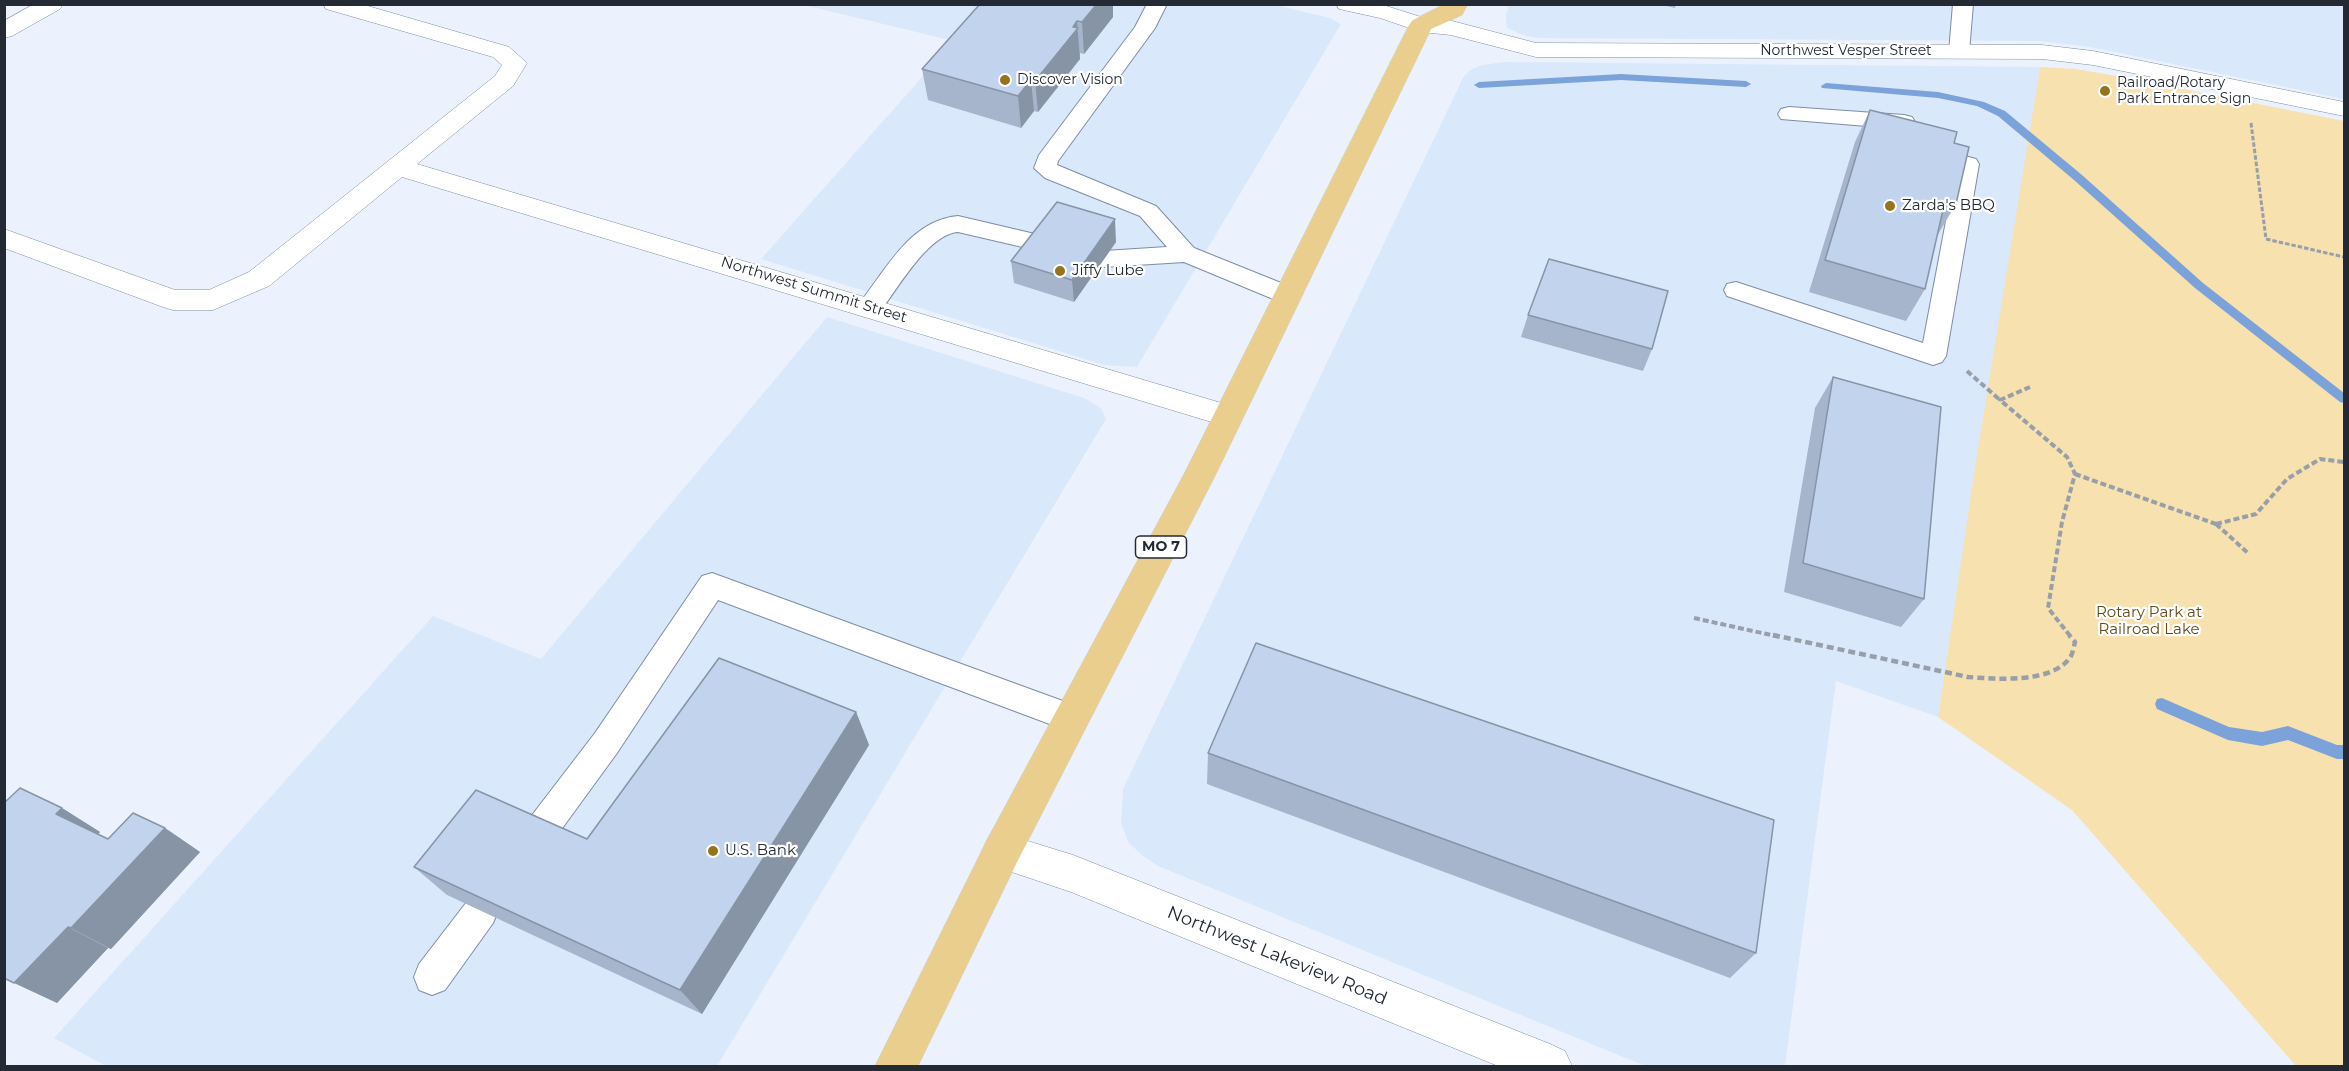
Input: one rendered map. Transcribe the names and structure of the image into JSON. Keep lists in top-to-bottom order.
{
  "streets": {
    "main road": ["MO 7"],
    "street": ["Northwest Vesper Street", "Northwest Summit Street", "Northwest Lakeview Road"]
  },
  "crossings": [
    ["Northwest Vesper Street", "MO 7"],
    ["Northwest Summit Street", "MO 7"],
    ["MO 7", "Northwest Lakeview Road"]
  ],
  "parks": ["Rotary Park at Railroad Lake"],
  "places": [
    "Discover Vision",
    "Railroad/Rotary Park Entrance Sign",
    "Zarda's BBQ",
    "Jiffy Lube",
    "U.S. Bank"
  ]
}
